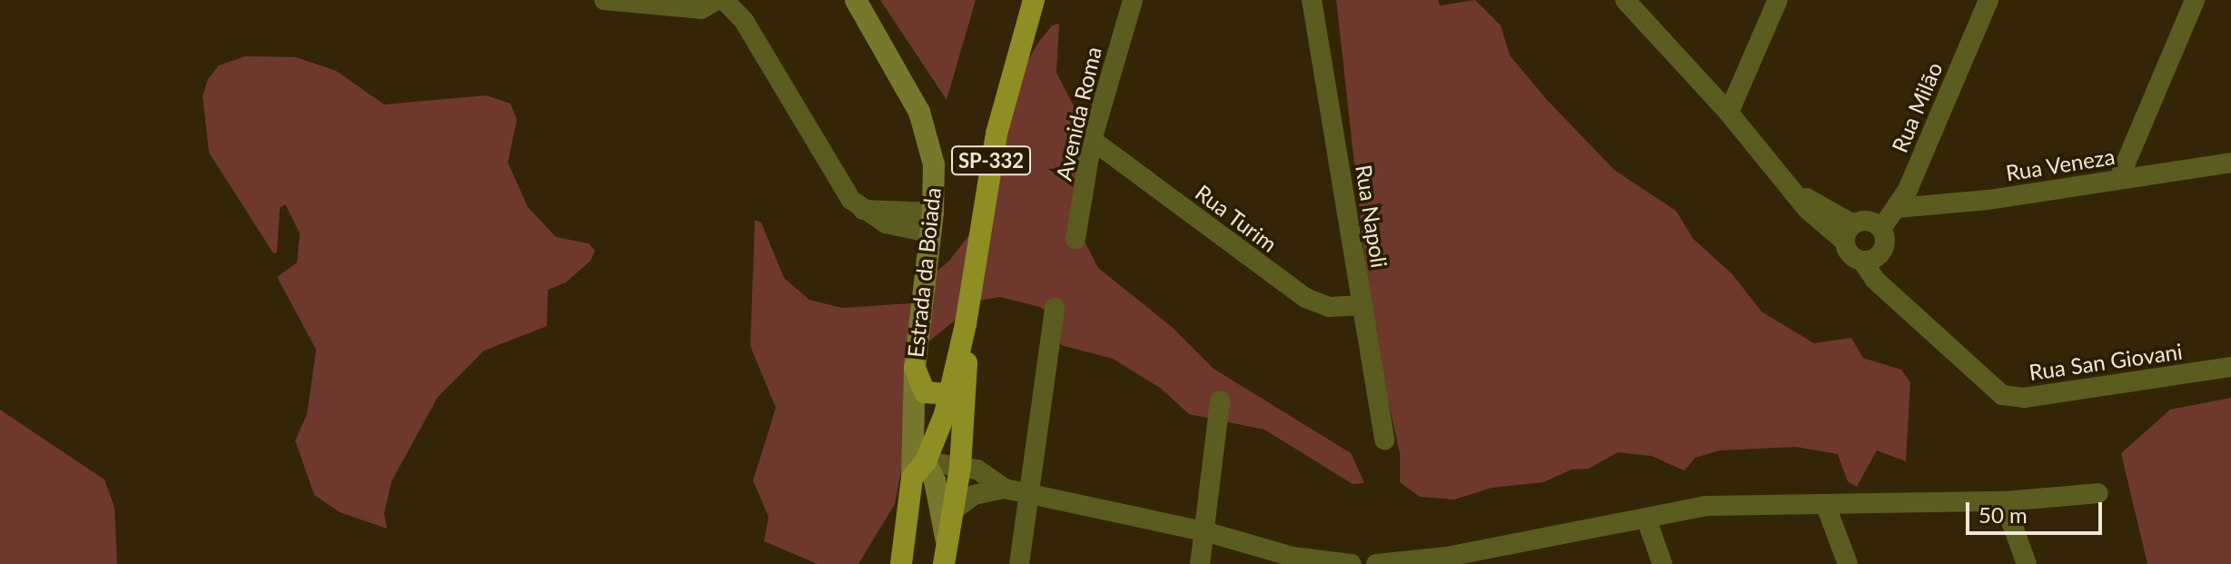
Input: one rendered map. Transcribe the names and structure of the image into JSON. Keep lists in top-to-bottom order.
{
  "streets": {
    "main road": ["SP-332", "Estrada da Boiada"],
    "street": [
      "Rua Milão",
      "Avenida Roma",
      "Rua Veneza",
      "Rua Napoli",
      "Rua Turim",
      "Rua San Giovani"
    ]
  },
  "crossings": [
    ["Rua Milão", "Rua Veneza"],
    ["Rua Milão", "Rua San Giovani"],
    ["Avenida Roma", "Rua Turim"],
    ["SP-332", "Estrada da Boiada"],
    ["Rua Napoli", "Rua Turim"]
  ],
  "scale_bar": "50 m"
}
